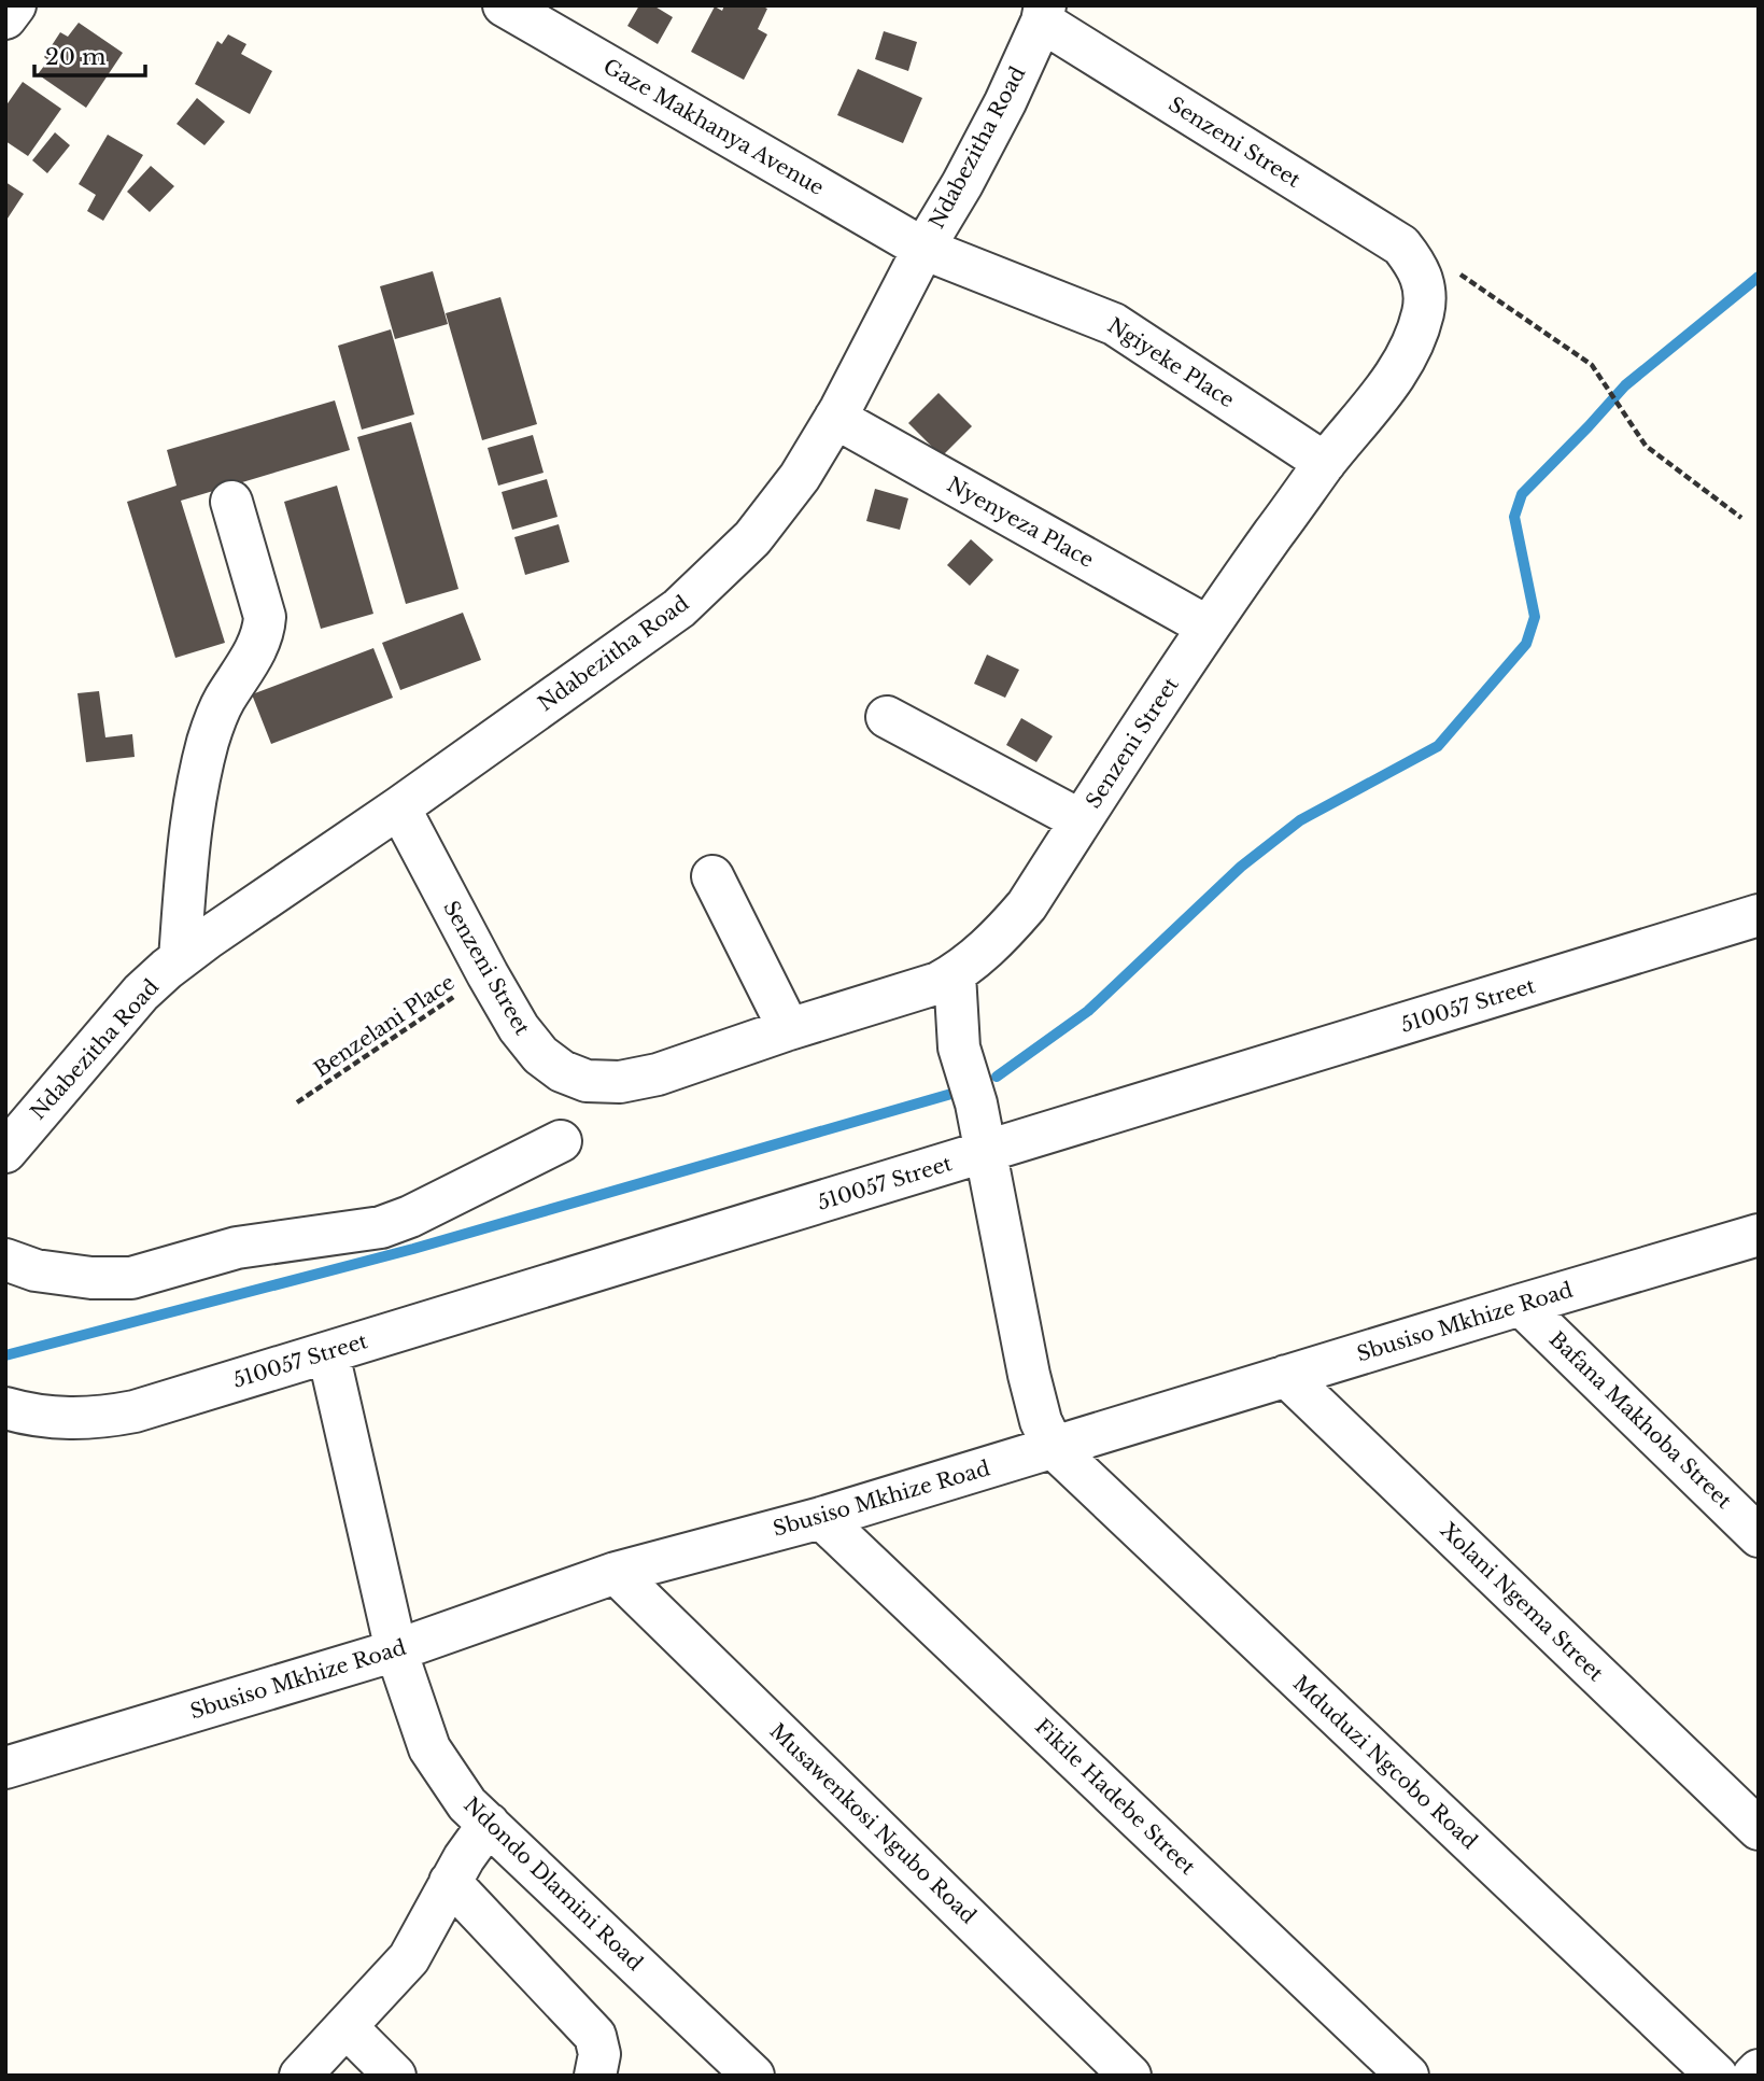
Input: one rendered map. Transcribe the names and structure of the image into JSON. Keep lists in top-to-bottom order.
{
  "streets": {
    "street": [
      "Gaze Makhanya Avenue",
      "Senzeni Street",
      "Ndabezitha Road",
      "Ngiyeke Place",
      "Nyenyeza Place",
      "510057 Street",
      "Sbusiso Mkhize Road",
      "Bafana Makhoba Street",
      "Xolani Ngema Street",
      "Mduduzi Ngcobo Road",
      "Fikile Hadebe Street",
      "Musawenkosi Ngubo Road",
      "Ndondo Dlamini Road"
    ],
    "path": ["Benzelani Place"]
  },
  "crossings": [
    ["Gaze Makhanya Avenue", "Ndabezitha Road"],
    ["Gaze Makhanya Avenue", "Ngiyeke Place"],
    ["Senzeni Street", "Ndabezitha Road"],
    ["Senzeni Street", "Ngiyeke Place"],
    ["Senzeni Street", "Nyenyeza Place"],
    ["Senzeni Street", "Benzelani Place"],
    ["Ndabezitha Road", "Ngiyeke Place"],
    ["Ndabezitha Road", "Nyenyeza Place"],
    ["510057 Street", "Ndondo Dlamini Road"],
    ["Sbusiso Mkhize Road", "Bafana Makhoba Street"],
    ["Sbusiso Mkhize Road", "Xolani Ngema Street"],
    ["Sbusiso Mkhize Road", "Mduduzi Ngcobo Road"],
    ["Sbusiso Mkhize Road", "Fikile Hadebe Street"],
    ["Sbusiso Mkhize Road", "Musawenkosi Ngubo Road"],
    ["Sbusiso Mkhize Road", "Ndondo Dlamini Road"]
  ],
  "scale_bar": "20 m"
}
